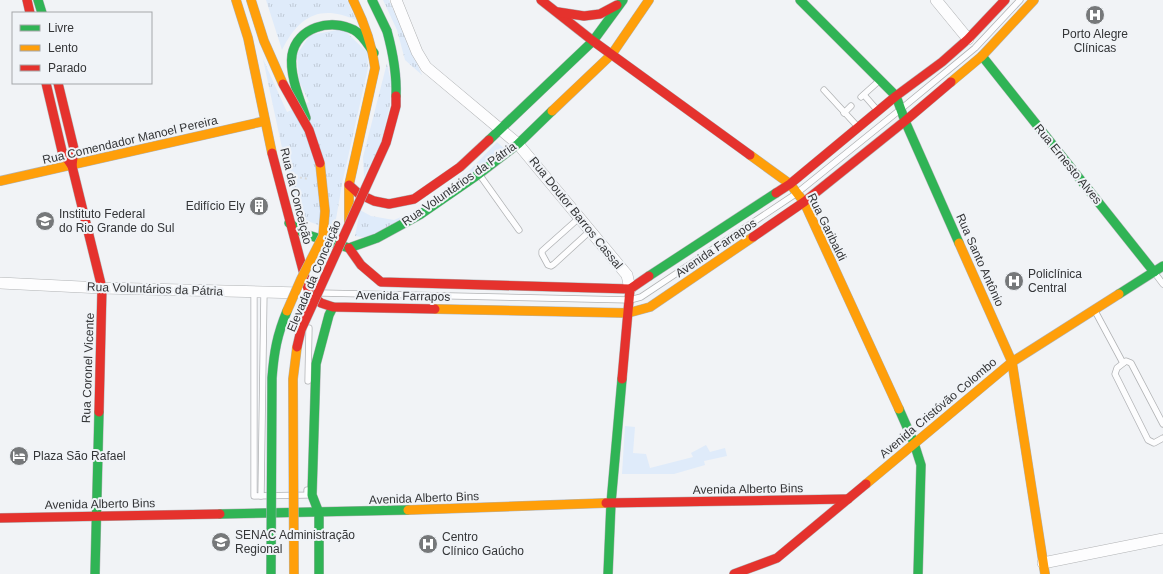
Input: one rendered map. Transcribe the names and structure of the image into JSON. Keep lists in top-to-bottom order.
{
  "streets": {
    "main road": [
      "Rua Comendador Manoel Pereira",
      "Rua Ernesto Alves",
      "Rua Voluntários da Pátria",
      "Rua da Conceição",
      "Rua Doutor Barros Cassal",
      "Rua Garibaldi",
      "Avenida Farrapos",
      "Rua Santo Antônio",
      "Elevada da Conceição",
      "Rua Coronel Vicente",
      "Avenida Cristóvão Colombo",
      "Avenida Alberto Bins"
    ]
  },
  "crossings": [
    ["Rua Comendador Manoel Pereira", "Rua da Conceição"],
    ["Rua Comendador Manoel Pereira", "Rua Coronel Vicente"],
    ["Rua Ernesto Alves", "Avenida Farrapos"],
    ["Rua Ernesto Alves", "Avenida Cristóvão Colombo"],
    ["Rua Voluntários da Pátria", "Rua da Conceição"],
    ["Rua Voluntários da Pátria", "Rua Doutor Barros Cassal"],
    ["Rua Voluntários da Pátria", "Rua Garibaldi"],
    ["Rua Voluntários da Pátria", "Avenida Farrapos"],
    ["Rua Voluntários da Pátria", "Rua Coronel Vicente"],
    ["Rua Doutor Barros Cassal", "Avenida Farrapos"],
    ["Rua Doutor Barros Cassal", "Avenida Alberto Bins"],
    ["Rua Garibaldi", "Avenida Farrapos"],
    ["Rua Garibaldi", "Avenida Cristóvão Colombo"],
    ["Avenida Farrapos", "Rua Santo Antônio"],
    ["Rua Santo Antônio", "Avenida Cristóvão Colombo"],
    ["Rua Coronel Vicente", "Avenida Alberto Bins"],
    ["Avenida Cristóvão Colombo", "Avenida Alberto Bins"]
  ],
  "places": {
    "hospital": ["Porto Alegre Clínicas", "Policlínica Central", "Centro Clínico Gaúcho"],
    "building": ["Edifício Ely"],
    "school or university": ["Instituto Federal do Rio Grande do Sul", "SENAC Administração Regional"],
    "hotel": ["Plaza São Rafael"]
  },
  "legend": ["Livre", "Lento", "Parado"]
}
